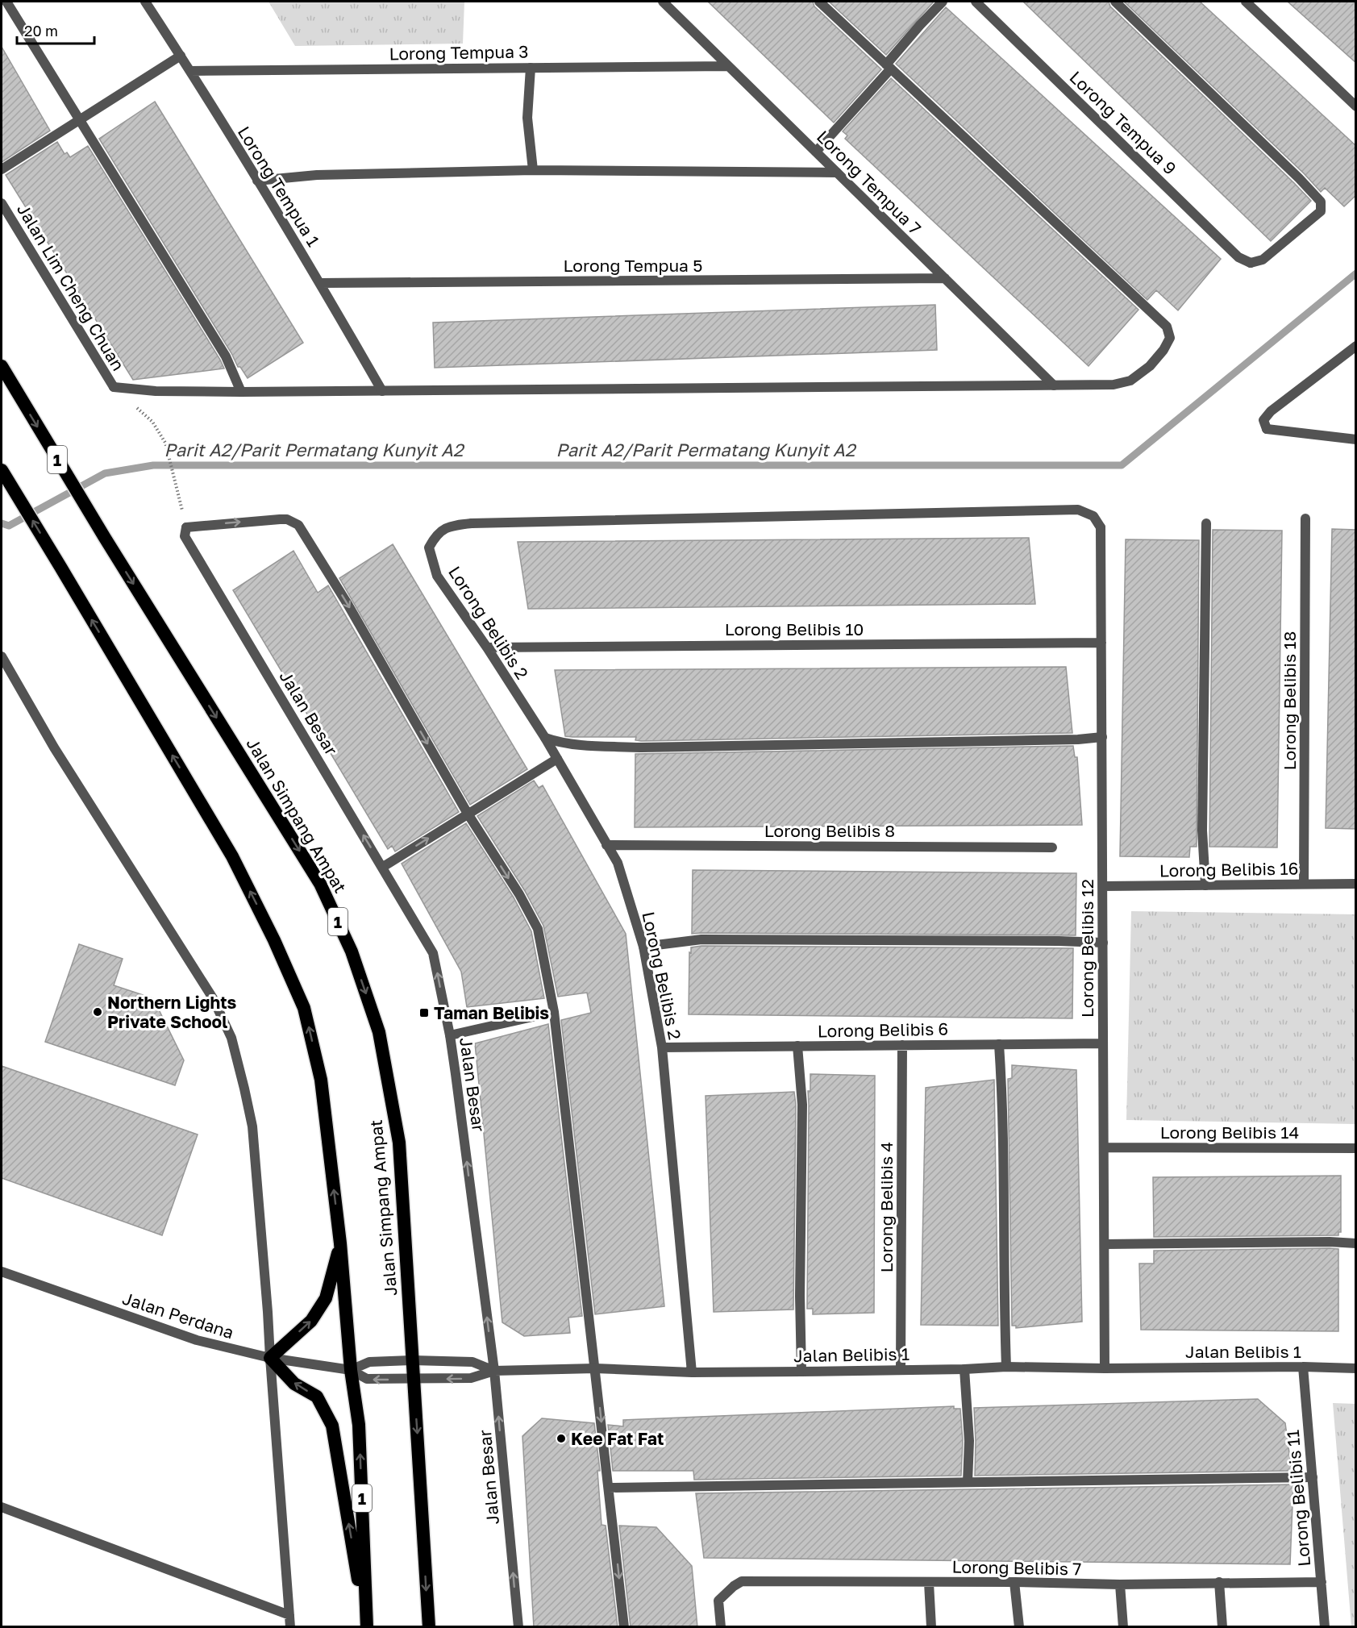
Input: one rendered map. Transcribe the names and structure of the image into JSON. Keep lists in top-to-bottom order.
{
  "streets": {
    "highway": ["1", "Jalan Simpang Ampat"],
    "street": [
      "Lorong Tempua 3",
      "Lorong Tempua 9",
      "Lorong Tempua 7",
      "Lorong Tempua 1",
      "Lorong Tempua 5",
      "Jalan Lim Cheng Chuan",
      "Lorong Belibis 2",
      "Lorong Belibis 10",
      "Lorong Belibis 18",
      "Jalan Besar",
      "Lorong Belibis 8",
      "Lorong Belibis 16",
      "Lorong Belibis 12",
      "Lorong Belibis 6",
      "Lorong Belibis 14",
      "Lorong Belibis 4",
      "Jalan Perdana",
      "Jalan Belibis 1",
      "Lorong Belibis 11",
      "Lorong Belibis 7"
    ]
  },
  "crossings": [
    ["Lorong Tempua 3", "Lorong Tempua 7"],
    ["Lorong Tempua 3", "Lorong Tempua 1"],
    ["Lorong Tempua 7", "Lorong Tempua 5"],
    ["Lorong Tempua 1", "Lorong Tempua 5"],
    ["1", "Jalan Perdana"],
    ["1", "Jalan Belibis 1"],
    ["Lorong Belibis 2", "Lorong Belibis 10"],
    ["Lorong Belibis 2", "Lorong Belibis 8"],
    ["Lorong Belibis 2", "Lorong Belibis 12"],
    ["Lorong Belibis 2", "Lorong Belibis 6"],
    ["Lorong Belibis 2", "Jalan Belibis 1"],
    ["Lorong Belibis 10", "Lorong Belibis 12"],
    ["Lorong Belibis 18", "Lorong Belibis 16"],
    ["Jalan Besar", "Jalan Belibis 1"],
    ["Jalan Simpang Ampat", "Jalan Belibis 1"],
    ["Lorong Belibis 16", "Lorong Belibis 12"],
    ["Lorong Belibis 12", "Lorong Belibis 6"],
    ["Lorong Belibis 12", "Lorong Belibis 14"],
    ["Lorong Belibis 12", "Jalan Belibis 1"],
    ["Lorong Belibis 6", "Lorong Belibis 4"],
    ["Lorong Belibis 4", "Jalan Belibis 1"],
    ["Jalan Perdana", "Jalan Belibis 1"],
    ["Jalan Belibis 1", "Lorong Belibis 11"],
    ["Lorong Belibis 11", "Lorong Belibis 7"]
  ],
  "one_way": ["Jalan Besar"],
  "water": ["Parit A2/Parit Permatang Kunyit A2"],
  "places": {
    "other": ["Northern Lights Private School", "Kee Fat Fat"],
    "transit": ["Taman Belibis"]
  },
  "scale_bar": "20 m"
}
